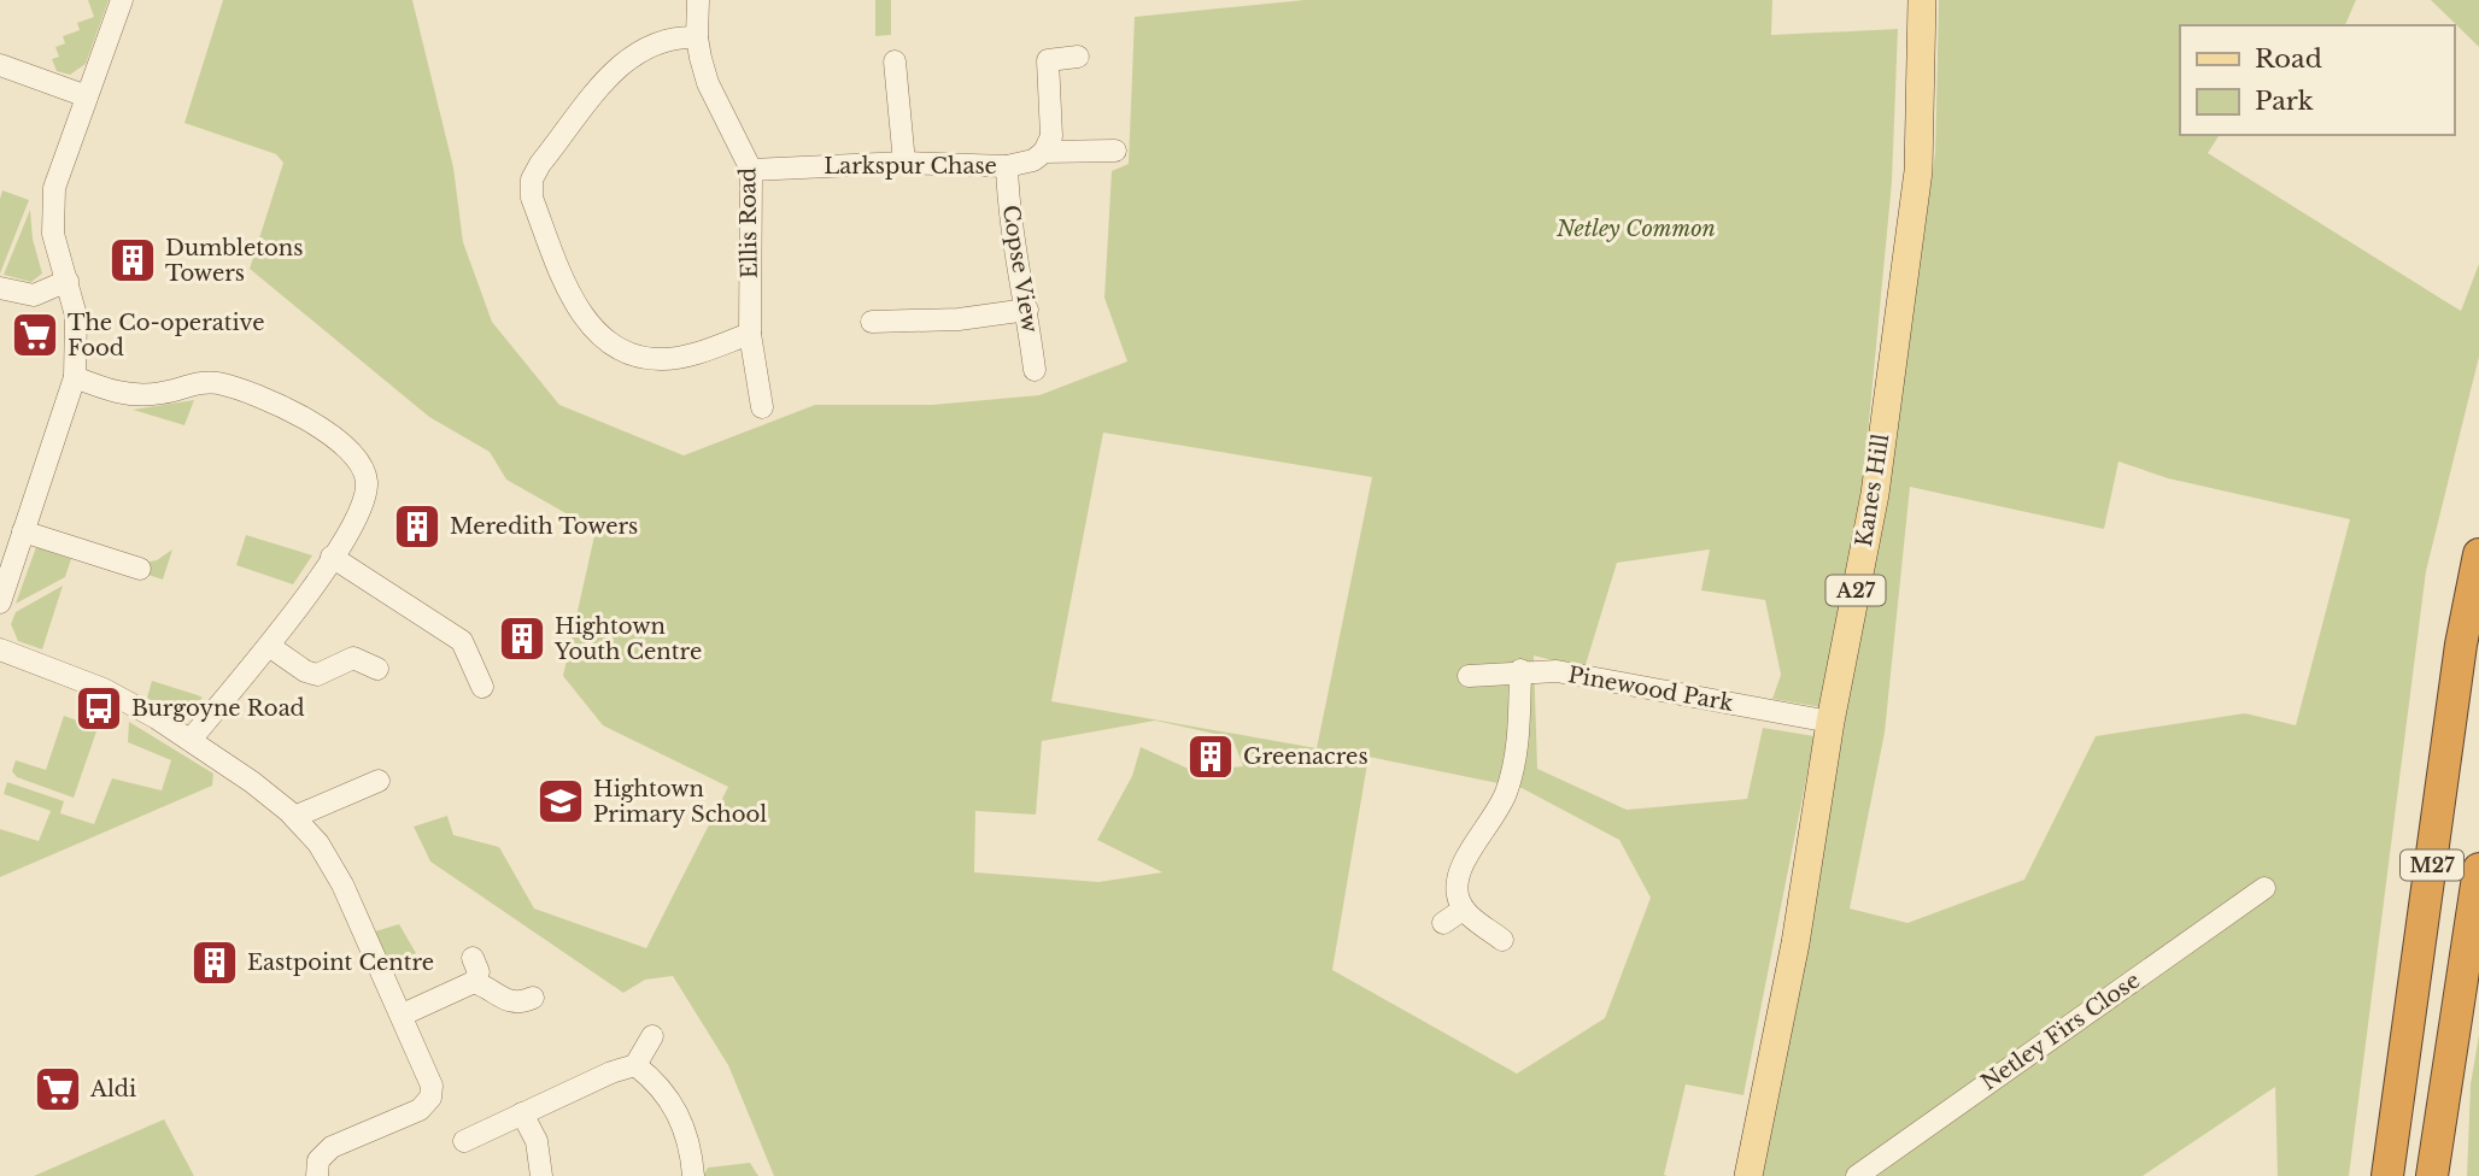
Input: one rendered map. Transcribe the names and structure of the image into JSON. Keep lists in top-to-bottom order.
{
  "streets": {
    "highway": ["M27"],
    "main road": ["Kanes Hill", "A27"],
    "street": [
      "Larkspur Chase",
      "Ellis Road",
      "Copse View",
      "Pinewood Park",
      "Netley Firs Close"
    ]
  },
  "crossings": [
    ["Larkspur Chase", "Ellis Road"],
    ["Larkspur Chase", "Copse View"],
    ["Kanes Hill", "Pinewood Park"]
  ],
  "parks": ["Netley Common"],
  "places": {
    "building": [
      "Dumbletons Towers",
      "Meredith Towers",
      "Hightown Youth Centre",
      "Greenacres",
      "Eastpoint Centre"
    ],
    "supermarket": ["The Co-operative Food", "Aldi"],
    "bus stop": ["Burgoyne Road"],
    "school or university": ["Hightown Primary School"]
  },
  "legend": ["Road", "Park"]
}
